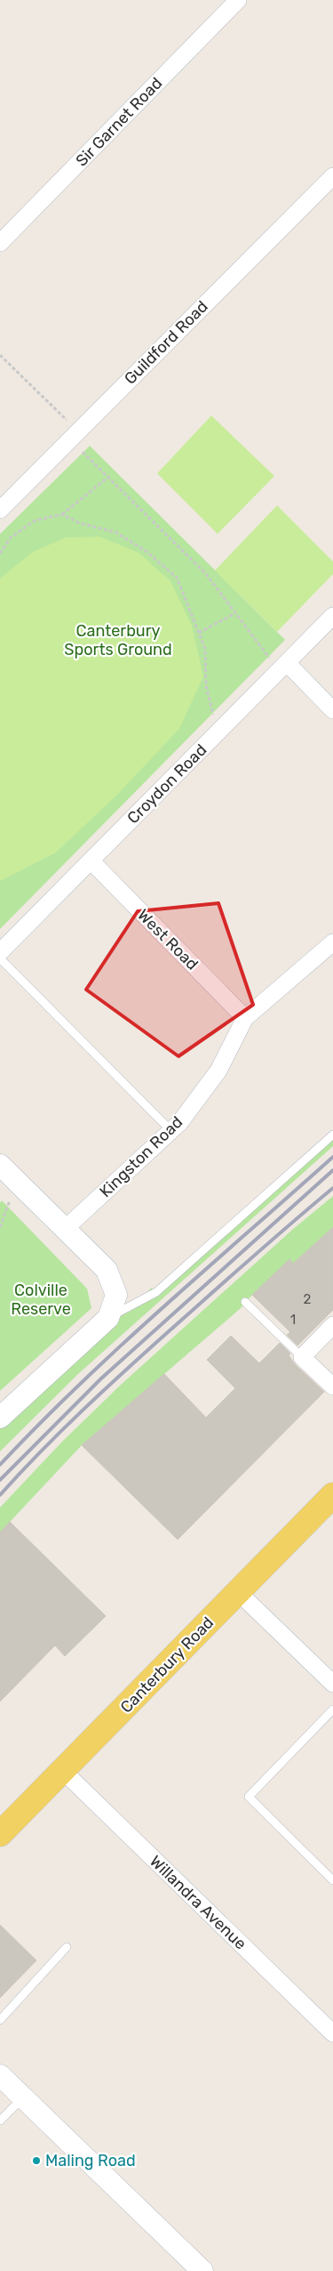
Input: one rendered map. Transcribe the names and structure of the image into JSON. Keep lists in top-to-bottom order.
{
  "streets": {
    "main road": ["Canterbury Road"],
    "street": [
      "Sir Garnet Road",
      "Guildford Road",
      "Croydon Road",
      "West Road",
      "Kingston Road",
      "Willandra Avenue"
    ]
  },
  "crossings": [
    ["Croydon Road", "West Road"],
    ["West Road", "Kingston Road"],
    ["Canterbury Road", "Willandra Avenue"]
  ],
  "parks": ["Canterbury Sports Ground", "Colville Reserve"],
  "places": ["Maling Road"],
  "house_numbers": ["2", "1"]
}
